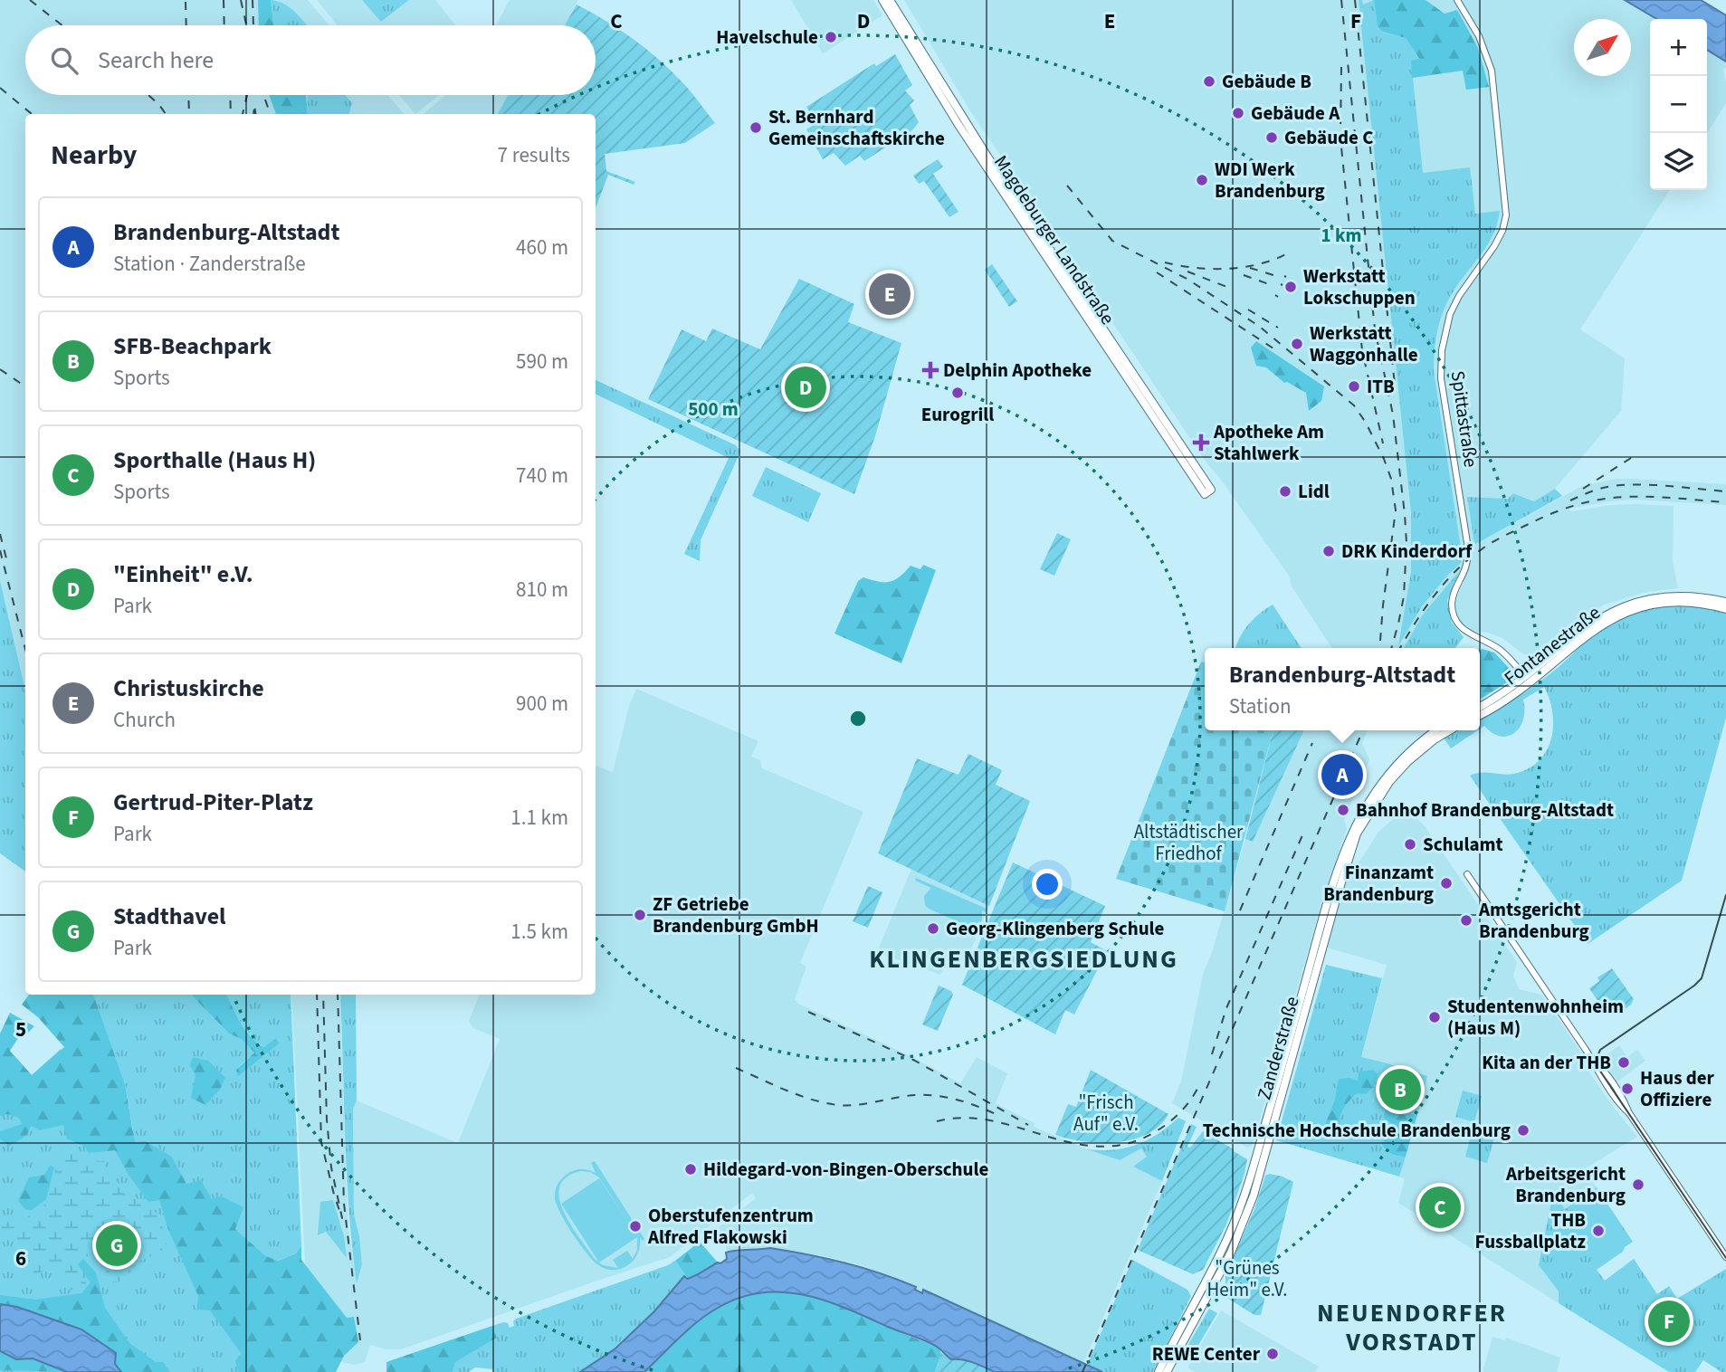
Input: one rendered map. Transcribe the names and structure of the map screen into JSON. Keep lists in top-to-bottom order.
{
  "streets": {
    "main road": ["Magdeburger Landstraße", "Fontanestraße", "Zanderstraße"],
    "street": ["Spittastraße"]
  },
  "crossings": [
    ["Spittastraße", "Fontanestraße"]
  ],
  "districts": ["KLINGENBERGSIEDLUNG", "NEUENDORFER VORSTADT"],
  "parks": ["Altstädtischer Friedhof", "\"Frisch Auf\" e.V.", "\"Grünes Heim\" e.V."],
  "places": {
    "other": [
      "Havelschule",
      "Gebäude B",
      "Gebäude A",
      "St. Bernhard Gemeinschaftskirche",
      "Gebäude C",
      "WDI Werk Brandenburg",
      "Werkstatt Lokschuppen",
      "Werkstatt Waggonhalle",
      "ITB",
      "Eurogrill",
      "Lidl",
      "DRK Kinderdorf",
      "Bahnhof Brandenburg-Altstadt",
      "Schulamt",
      "Finanzamt Brandenburg",
      "ZF Getriebe Brandenburg GmbH",
      "Amtsgericht Brandenburg",
      "Georg-Klingenberg Schule",
      "Studentenwohnheim (Haus M)",
      "Kita an der THB",
      "Haus der Offiziere",
      "Technische Hochschule Brandenburg",
      "Hildegard-von-Bingen-Oberschule",
      "Arbeitsgericht Brandenburg",
      "Oberstufenzentrum Alfred Flakowski",
      "THB Fussballplatz",
      "REWE Center"
    ],
    "health": ["Delphin Apotheke", "Apotheke Am Stahlwerk"]
  },
  "north": "top right",
  "page": {
    "map_buttons": ["+", "−"],
    "search": "Search here",
    "heading": ["Nearby", "7 results"],
    "list": [
      {
        "mark": "A",
        "name": "Brandenburg-Altstadt",
        "note": "Station · Zanderstraße",
        "value": "460 m"
      },
      {
        "mark": "B",
        "name": "SFB-Beachpark",
        "note": "Sports",
        "value": "590 m"
      },
      {
        "mark": "C",
        "name": "Sporthalle (Haus H)",
        "note": "Sports",
        "value": "740 m"
      },
      {
        "mark": "D",
        "name": "\"Einheit\" e.V.",
        "note": "Park",
        "value": "810 m"
      },
      {
        "mark": "E",
        "name": "Christuskirche",
        "note": "Church",
        "value": "900 m"
      },
      {
        "mark": "F",
        "name": "Gertrud-Piter-Platz",
        "note": "Park",
        "value": "1.1 km"
      },
      {
        "mark": "G",
        "name": "Stadthavel",
        "note": "Park",
        "value": "1.5 km"
      }
    ],
    "pins": [
      "E",
      "D",
      "A",
      "B",
      "C",
      "G",
      "F"
    ],
    "popup": ["Brandenburg-Altstadt", "Station"]
  },
  "grid": {
    "columns": [
      "C",
      "D",
      "E",
      "F"
    ],
    "rows": ["5", "6"]
  },
  "rings": ["1 km", "500 m"]
}
